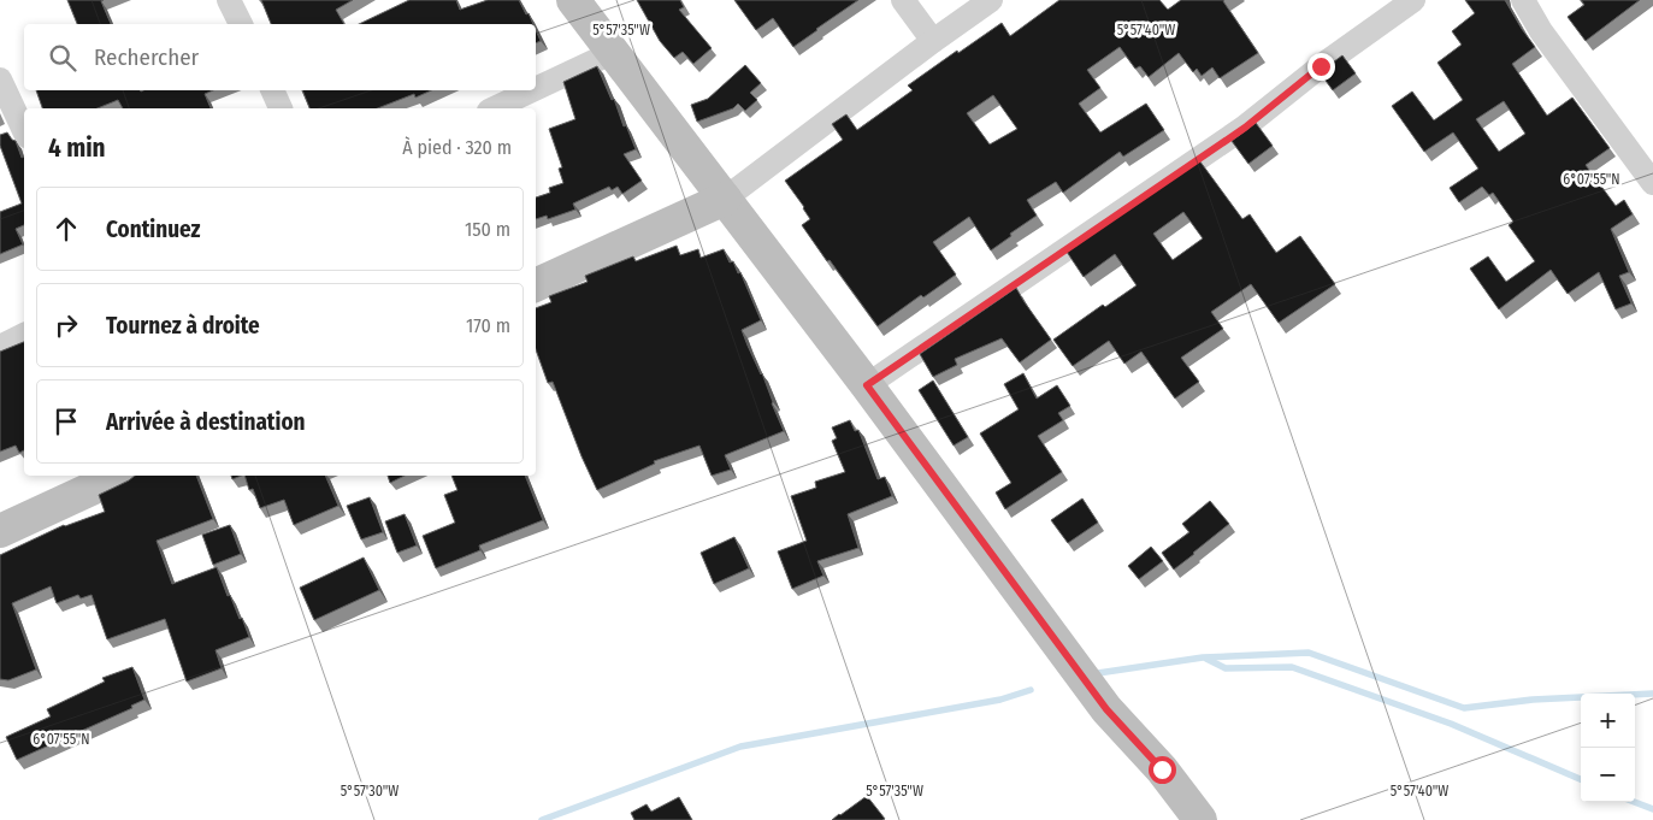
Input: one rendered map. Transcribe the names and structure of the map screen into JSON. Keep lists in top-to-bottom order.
{
  "page": {
    "search": "Rechercher",
    "heading": ["4 min", "À pied · 320 m"],
    "list": [
      ["Continuez", "150 m"],
      ["Tournez à droite", "170 m"],
      "Arrivée à destination"
    ],
    "map_buttons": ["+", "−"]
  },
  "coordinates": [
    "5°57'35\"W",
    "5°57'40\"W",
    "6°07'55\"N",
    "5°57'30\"W"
  ]
}
